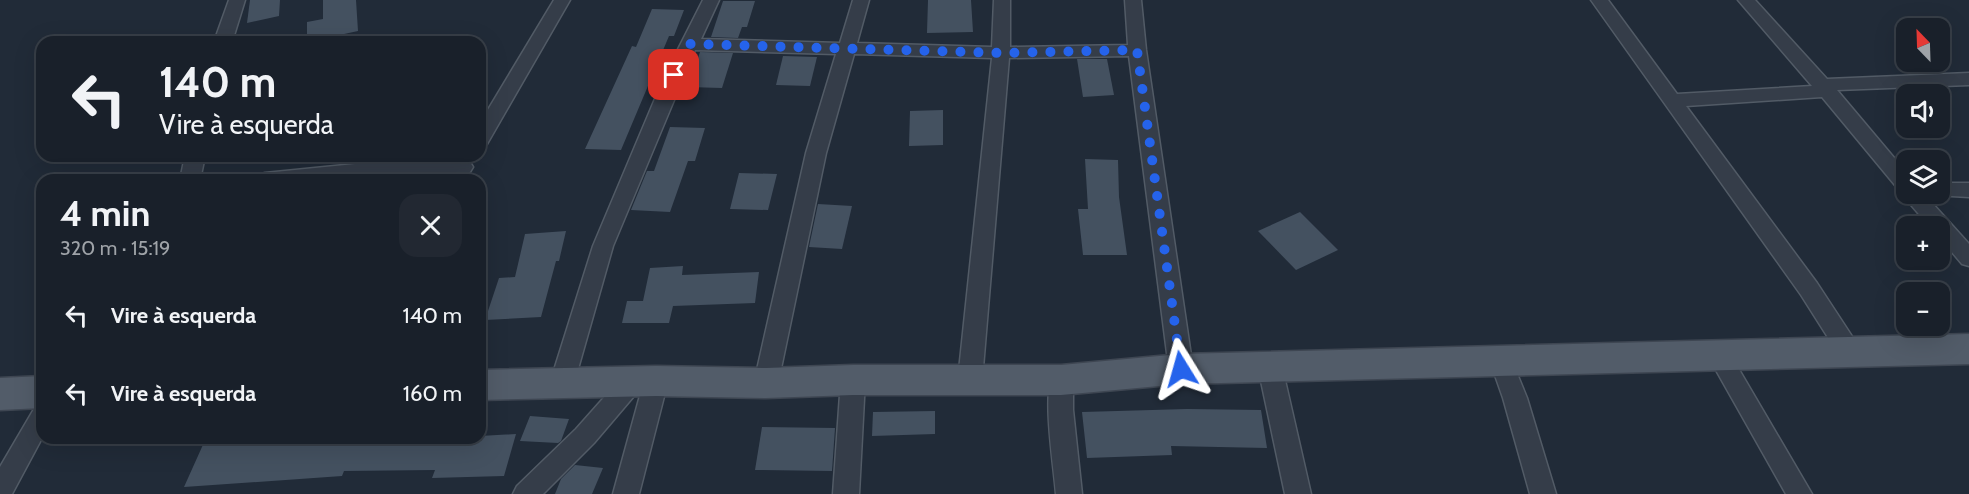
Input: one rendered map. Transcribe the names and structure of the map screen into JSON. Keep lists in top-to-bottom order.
{
  "north": "top left",
  "page": {
    "map_buttons": ["+", "−"],
    "turn": ["140 m", "Vire à esquerda"],
    "heading": ["4 min", "320 m · 15:19"],
    "list": [
      {
        "name": "Vire à esquerda",
        "value": "140 m"
      },
      {
        "name": "Vire à esquerda",
        "value": "160 m"
      }
    ]
  }
}
